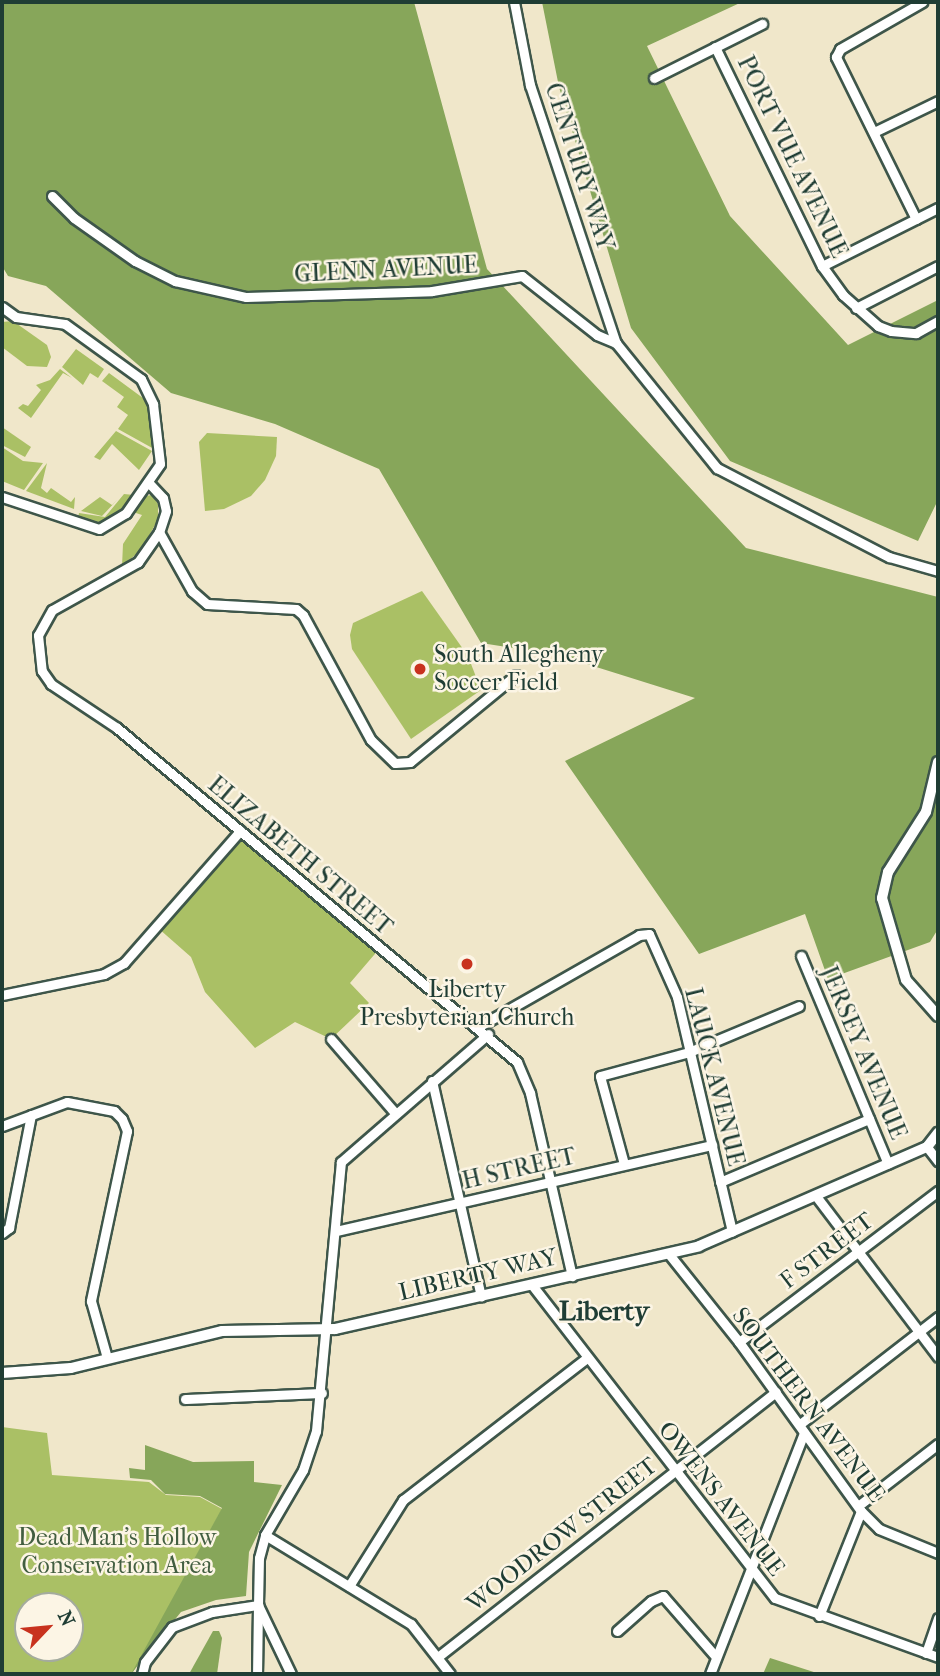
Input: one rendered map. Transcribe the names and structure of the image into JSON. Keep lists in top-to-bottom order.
{
  "streets": {
    "street": [
      "PORT VUE AVENUE",
      "CENTURY WAY",
      "GLENN AVENUE",
      "ELIZABETH STREET",
      "JERSEY AVENUE",
      "LAUCK AVENUE",
      "H STREET",
      "F STREET",
      "LIBERTY WAY",
      "SOUTHERN AVENUE",
      "OWENS AVENUE",
      "WOODROW STREET"
    ]
  },
  "crossings": [
    ["CENTURY WAY", "GLENN AVENUE"],
    ["ELIZABETH STREET", "LAUCK AVENUE"],
    ["ELIZABETH STREET", "H STREET"],
    ["ELIZABETH STREET", "LIBERTY WAY"],
    ["JERSEY AVENUE", "LIBERTY WAY"],
    ["LAUCK AVENUE", "H STREET"],
    ["LAUCK AVENUE", "LIBERTY WAY"],
    ["F STREET", "SOUTHERN AVENUE"],
    ["LIBERTY WAY", "SOUTHERN AVENUE"],
    ["LIBERTY WAY", "OWENS AVENUE"],
    ["SOUTHERN AVENUE", "WOODROW STREET"],
    ["OWENS AVENUE", "WOODROW STREET"]
  ],
  "districts": ["Liberty"],
  "parks": ["Dead Man's Hollow Conservation Area"],
  "places": ["South Allegheny Soccer Field", "Liberty Presbyterian Church"],
  "north": "top right"
}
